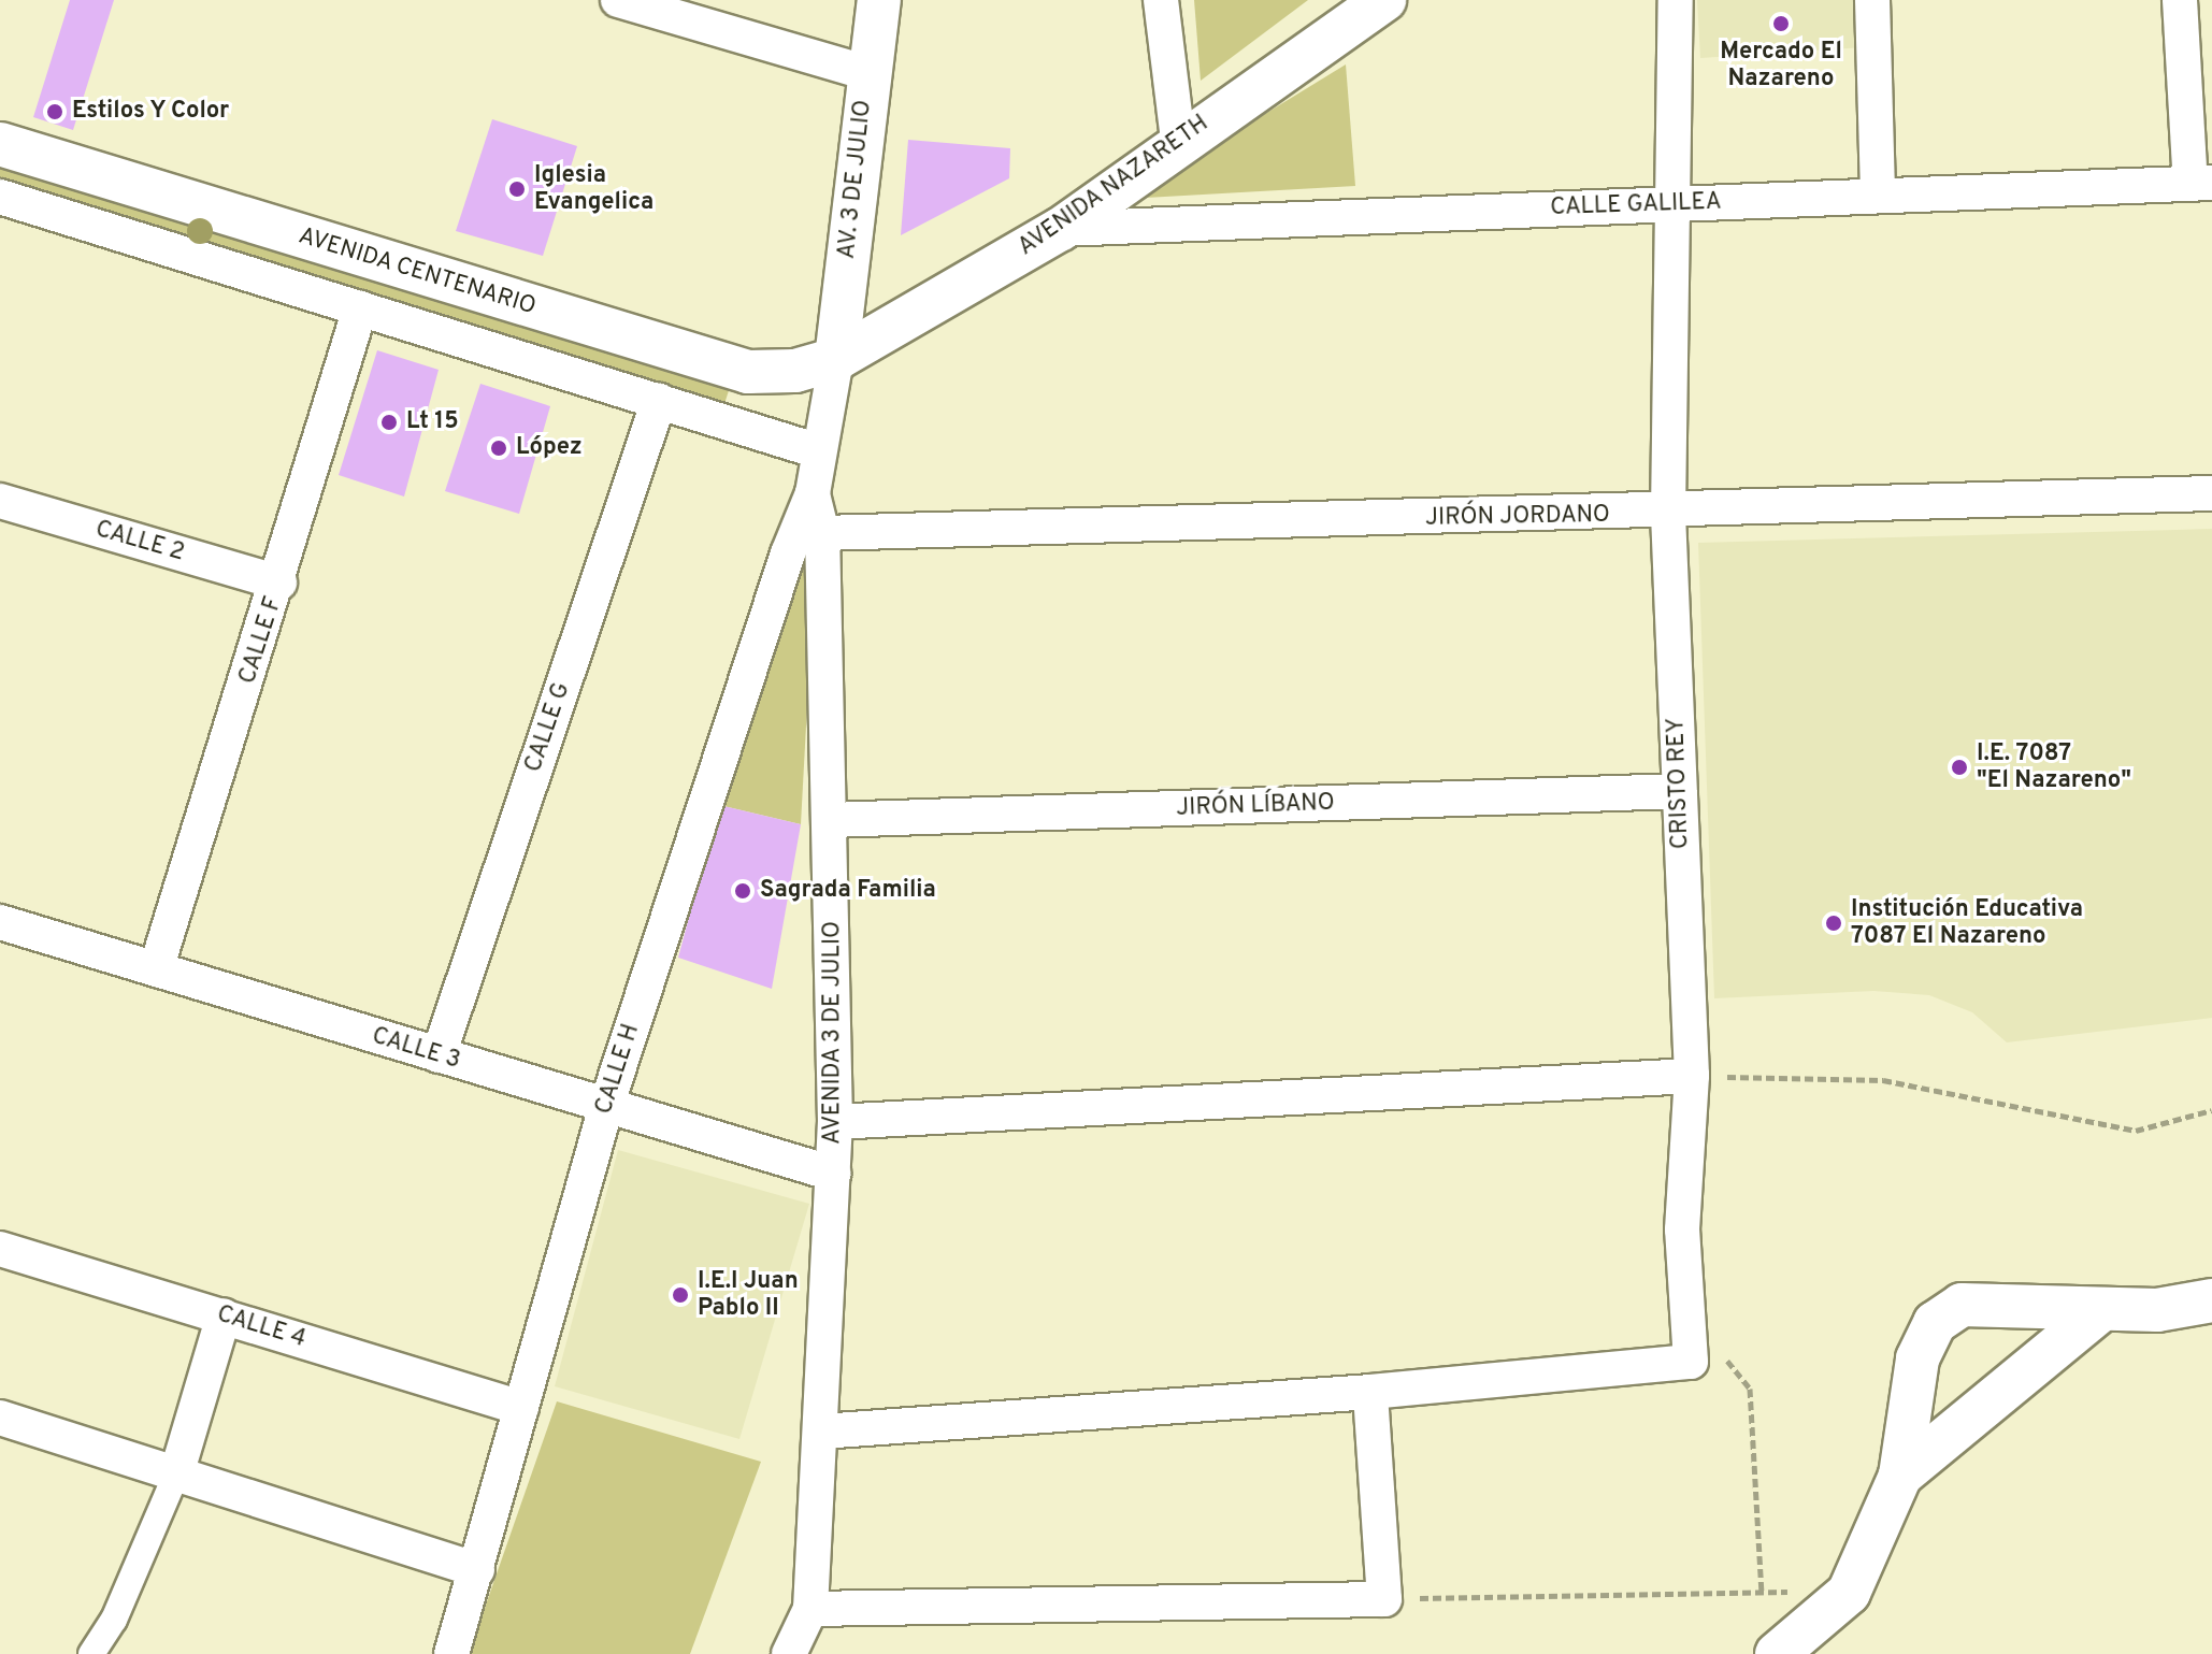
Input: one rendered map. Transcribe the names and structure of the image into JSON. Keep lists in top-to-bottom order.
{
  "streets": {
    "street": [
      "AV. 3 DE JULIO",
      "AVENIDA NAZARETH",
      "CALLE GALILEA",
      "AVENIDA CENTENARIO",
      "JIRÓN JORDANO",
      "CALLE 2",
      "CALLE F",
      "CALLE G",
      "CRISTO REY",
      "JIRÓN LÍBANO",
      "AVENIDA 3 DE JULIO",
      "CALLE 3",
      "CALLE H",
      "CALLE 4"
    ]
  },
  "crossings": [
    ["AV. 3 DE JULIO", "AVENIDA NAZARETH"],
    ["AV. 3 DE JULIO", "AVENIDA CENTENARIO"],
    ["AV. 3 DE JULIO", "AVENIDA 3 DE JULIO"],
    ["AVENIDA NAZARETH", "CALLE GALILEA"],
    ["AVENIDA NAZARETH", "AVENIDA CENTENARIO"],
    ["AVENIDA NAZARETH", "AVENIDA 3 DE JULIO"],
    ["CALLE GALILEA", "CRISTO REY"],
    ["AVENIDA CENTENARIO", "AVENIDA 3 DE JULIO"],
    ["JIRÓN JORDANO", "CRISTO REY"],
    ["JIRÓN JORDANO", "AVENIDA 3 DE JULIO"],
    ["CALLE 2", "CALLE F"],
    ["CALLE F", "CALLE 3"],
    ["CALLE G", "CALLE 3"],
    ["CRISTO REY", "JIRÓN LÍBANO"],
    ["JIRÓN LÍBANO", "AVENIDA 3 DE JULIO"],
    ["AVENIDA 3 DE JULIO", "CALLE 3"],
    ["AVENIDA 3 DE JULIO", "CALLE H"],
    ["CALLE 3", "CALLE H"],
    ["CALLE H", "CALLE 4"]
  ],
  "places": [
    "Mercado El Nazareno",
    "Estilos Y Color",
    "Iglesia Evangelica",
    "Lt 15",
    "López",
    "I.E. 7087 \"El Nazareno\"",
    "Sagrada Familia",
    "Institución Educativa 7087 El Nazareno",
    "I.E.I Juan Pablo II"
  ]
}
